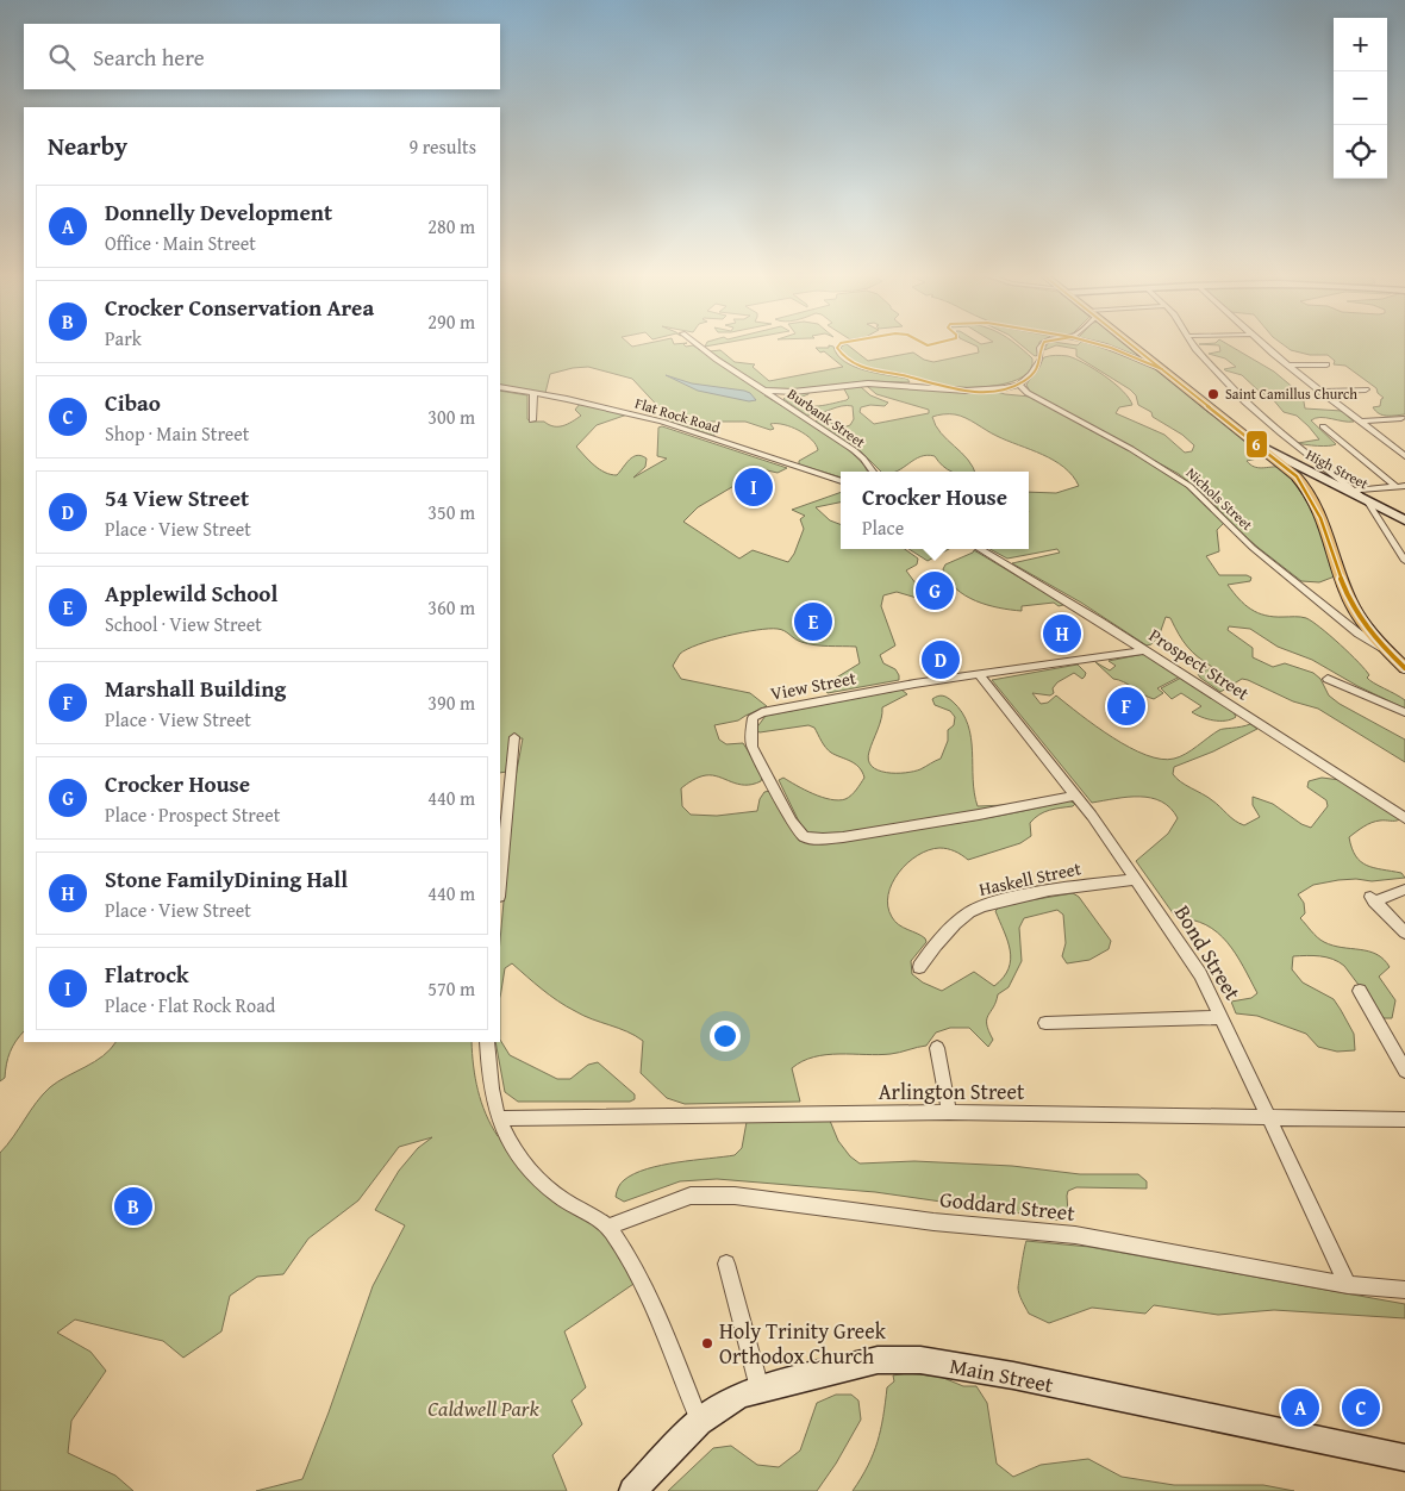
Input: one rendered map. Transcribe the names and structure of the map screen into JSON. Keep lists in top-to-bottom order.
{
  "streets": {
    "street": [
      "Flat Rock Road",
      "Burbank Street",
      "High Street",
      "Nichols Street",
      "Prospect Street",
      "View Street",
      "Haskell Street",
      "Bond Street",
      "Arlington Street",
      "Goddard Street",
      "Main Street"
    ]
  },
  "crossings": [
    ["Prospect Street", "View Street"],
    ["View Street", "Bond Street"],
    ["Haskell Street", "Bond Street"],
    ["Bond Street", "Arlington Street"],
    ["Bond Street", "Goddard Street"]
  ],
  "parks": ["Caldwell Park"],
  "places": ["Saint Camillus Church", "Holy Trinity Greek Orthodox Church"],
  "lines": ["transit line 6"],
  "page": {
    "map_buttons": ["+", "−"],
    "search": "Search here",
    "heading": ["Nearby", "9 results"],
    "list": [
      {
        "mark": "A",
        "name": "Donnelly Development",
        "note": "Office · Main Street",
        "value": "280 m"
      },
      {
        "mark": "B",
        "name": "Crocker Conservation Area",
        "note": "Park",
        "value": "290 m"
      },
      {
        "mark": "C",
        "name": "Cibao",
        "note": "Shop · Main Street",
        "value": "300 m"
      },
      {
        "mark": "D",
        "name": "54 View Street",
        "note": "Place · View Street",
        "value": "350 m"
      },
      {
        "mark": "E",
        "name": "Applewild School",
        "note": "School · View Street",
        "value": "360 m"
      },
      {
        "mark": "F",
        "name": "Marshall Building",
        "note": "Place · View Street",
        "value": "390 m"
      },
      {
        "mark": "G",
        "name": "Crocker House",
        "note": "Place · Prospect Street",
        "value": "440 m"
      },
      {
        "mark": "H",
        "name": "Stone FamilyDining Hall",
        "note": "Place · View Street",
        "value": "440 m"
      },
      {
        "mark": "I",
        "name": "Flatrock",
        "note": "Place · Flat Rock Road",
        "value": "570 m"
      }
    ],
    "pins": [
      "I",
      "G",
      "E",
      "H",
      "D",
      "F",
      "B",
      "A",
      "C"
    ],
    "popup": ["Crocker House", "Place"]
  }
}
